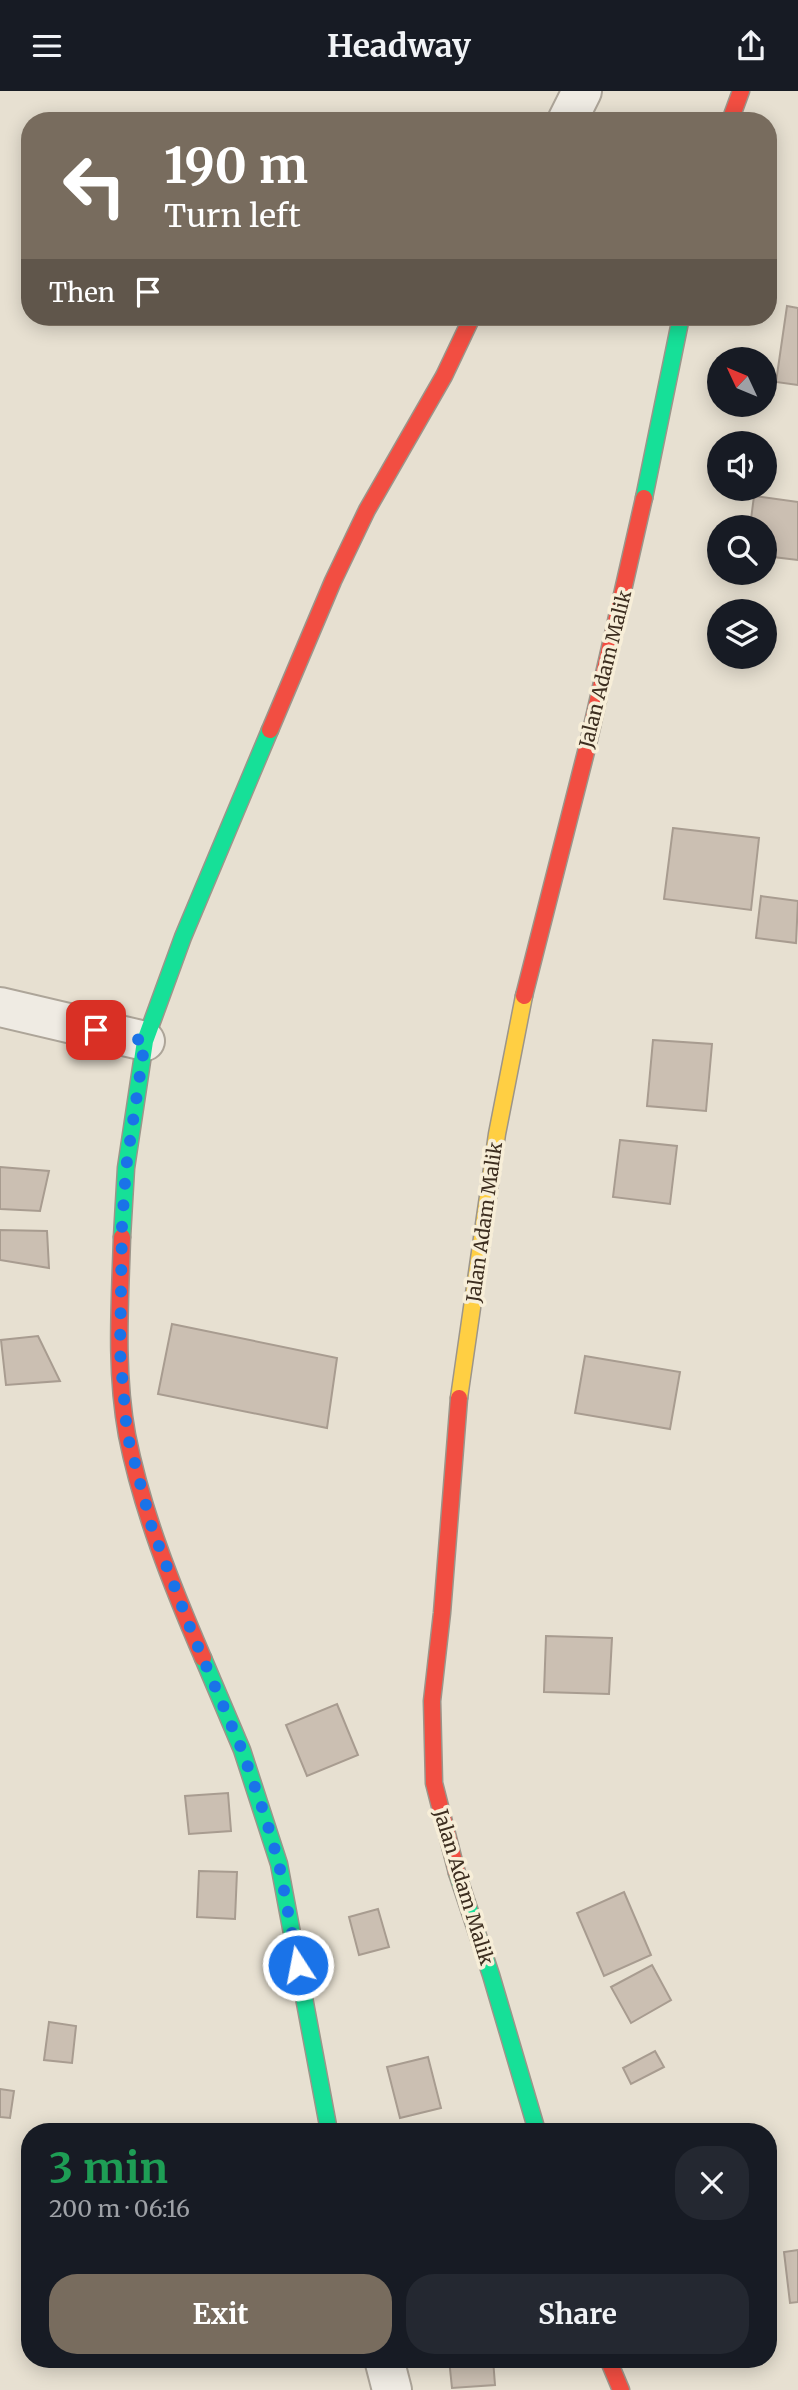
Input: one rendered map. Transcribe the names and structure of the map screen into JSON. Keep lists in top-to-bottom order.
{
  "streets": {
    "main road": ["Jalan Adam Malik"]
  },
  "north": "top left",
  "page": {
    "header": "Headway",
    "turn": ["190 m", "Turn left"],
    "then": "Then",
    "heading": ["3 min", "200 m · 06:16"],
    "buttons": ["Exit", "Share"]
  }
}
